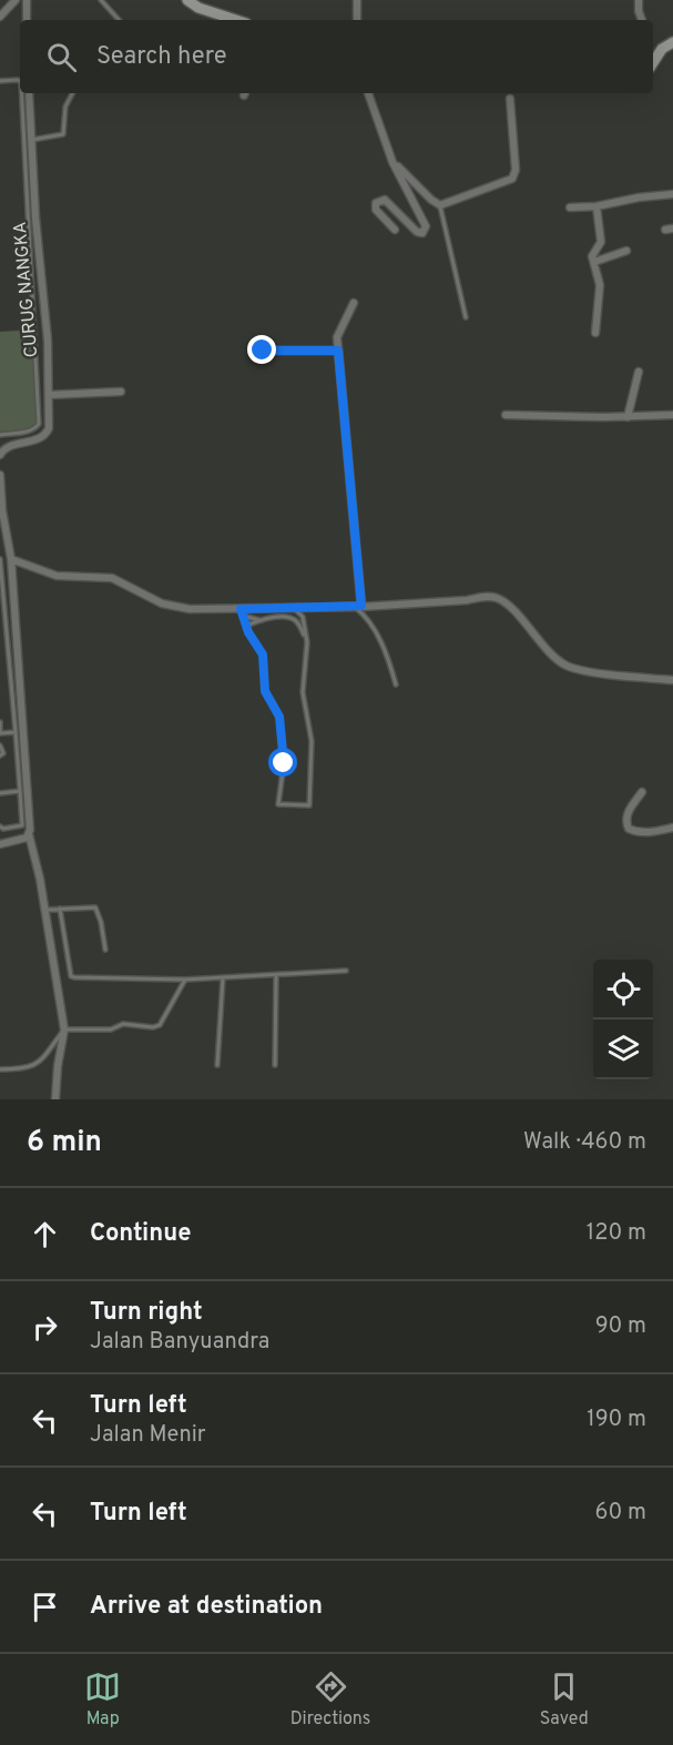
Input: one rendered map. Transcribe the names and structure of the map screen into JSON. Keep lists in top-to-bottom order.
{
  "streets": {
    "street": ["CURUG NANGKA"]
  },
  "page": {
    "search": "Search here",
    "heading": ["6 min", "Walk · 460 m"],
    "list": [
      ["Continue", "120 m"],
      ["Turn right", "Jalan Banyuandra", "90 m"],
      ["Turn left", "Jalan Menir", "190 m"],
      ["Turn left", "60 m"],
      "Arrive at destination"
    ],
    "nav": ["Map", "Directions", "Saved"]
  }
}
